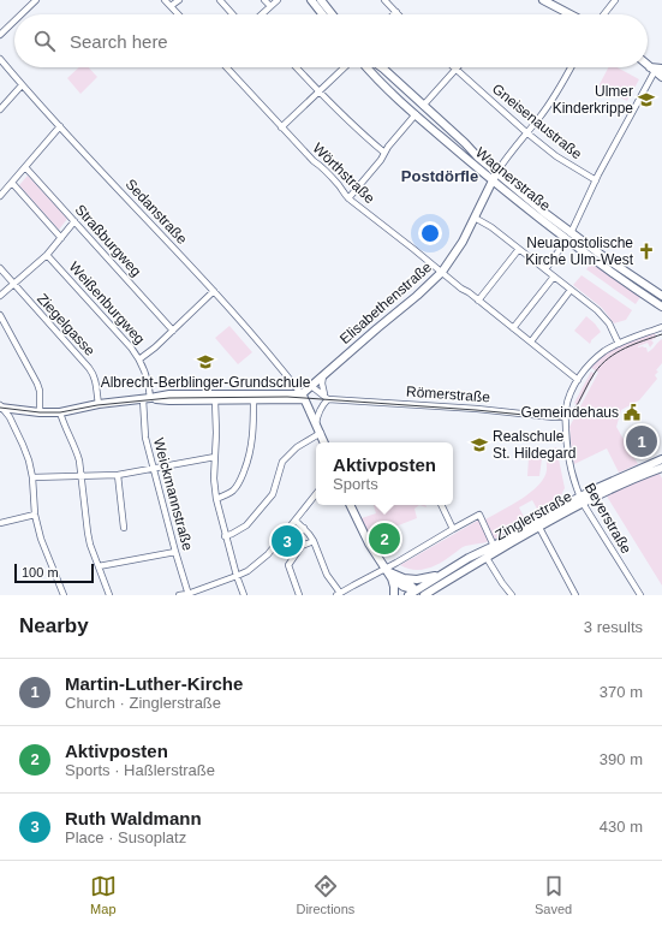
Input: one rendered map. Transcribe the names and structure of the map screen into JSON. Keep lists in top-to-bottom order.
{
  "streets": {
    "street": [
      "Gneisenaustraße",
      "Wörthstraße",
      "Wagnerstraße",
      "Sedanstraße",
      "Straßburgweg",
      "Weißenburgweg",
      "Elisabethenstraße",
      "Ziegelgasse",
      "Römerstraße",
      "Weickmannstraße",
      "Zinglerstraße",
      "Beyerstraße"
    ]
  },
  "crossings": [
    ["Gneisenaustraße", "Elisabethenstraße"],
    ["Wörthstraße", "Elisabethenstraße"],
    ["Wörthstraße", "Beyerstraße"],
    ["Wagnerstraße", "Elisabethenstraße"],
    ["Sedanstraße", "Elisabethenstraße"],
    ["Weißenburgweg", "Weickmannstraße"],
    ["Römerstraße", "Beyerstraße"],
    ["Zinglerstraße", "Beyerstraße"]
  ],
  "districts": ["Postdörfle"],
  "places": {
    "school or university": ["Ulmer Kinderkrippe", "Albrecht-Berblinger-Grundschule", "Realschule St. Hildegard"],
    "church": ["Neuapostolische Kirche Ulm-West"],
    "public building": ["Gemeindehaus"]
  },
  "scale_bar": "100 m",
  "page": {
    "search": "Search here",
    "pins": ["1", "2", "3"],
    "popup": ["Aktivposten", "Sports"],
    "scale": "100 m",
    "heading": ["Nearby", "3 results"],
    "list": [
      {
        "mark": "1",
        "name": "Martin-Luther-Kirche",
        "note": "Church · Zinglerstraße",
        "value": "370 m"
      },
      {
        "mark": "2",
        "name": "Aktivposten",
        "note": "Sports · Haßlerstraße",
        "value": "390 m"
      },
      {
        "mark": "3",
        "name": "Ruth Waldmann",
        "note": "Place · Susoplatz",
        "value": "430 m"
      }
    ],
    "nav": ["Map", "Directions", "Saved"]
  }
}
